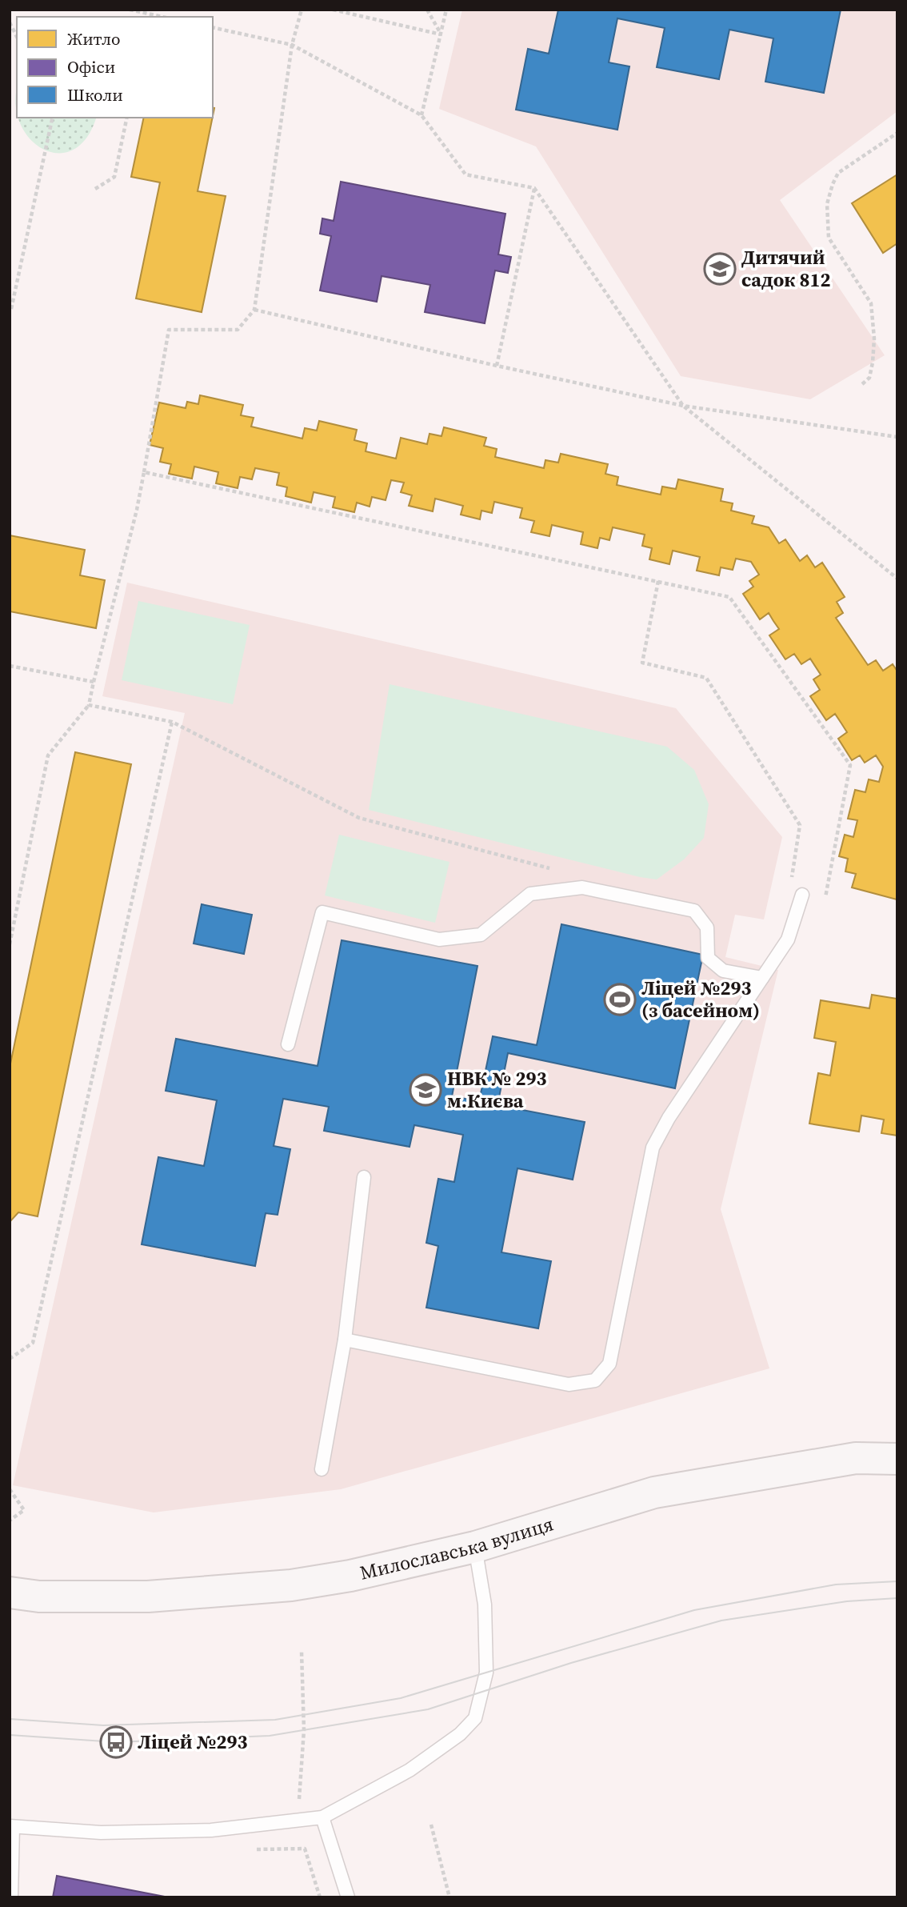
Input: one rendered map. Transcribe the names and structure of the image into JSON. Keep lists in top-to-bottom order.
{
  "streets": {
    "street": ["Милославська вулиця"]
  },
  "places": {
    "school or university": ["Дитячий садок 812", "НВК № 293 м.Києва"],
    "sports": ["Ліцей №293 (з басейном)"],
    "bus stop": ["Ліцей №293"]
  },
  "legend": ["Житло", "Офіси", "Школи"]
}
